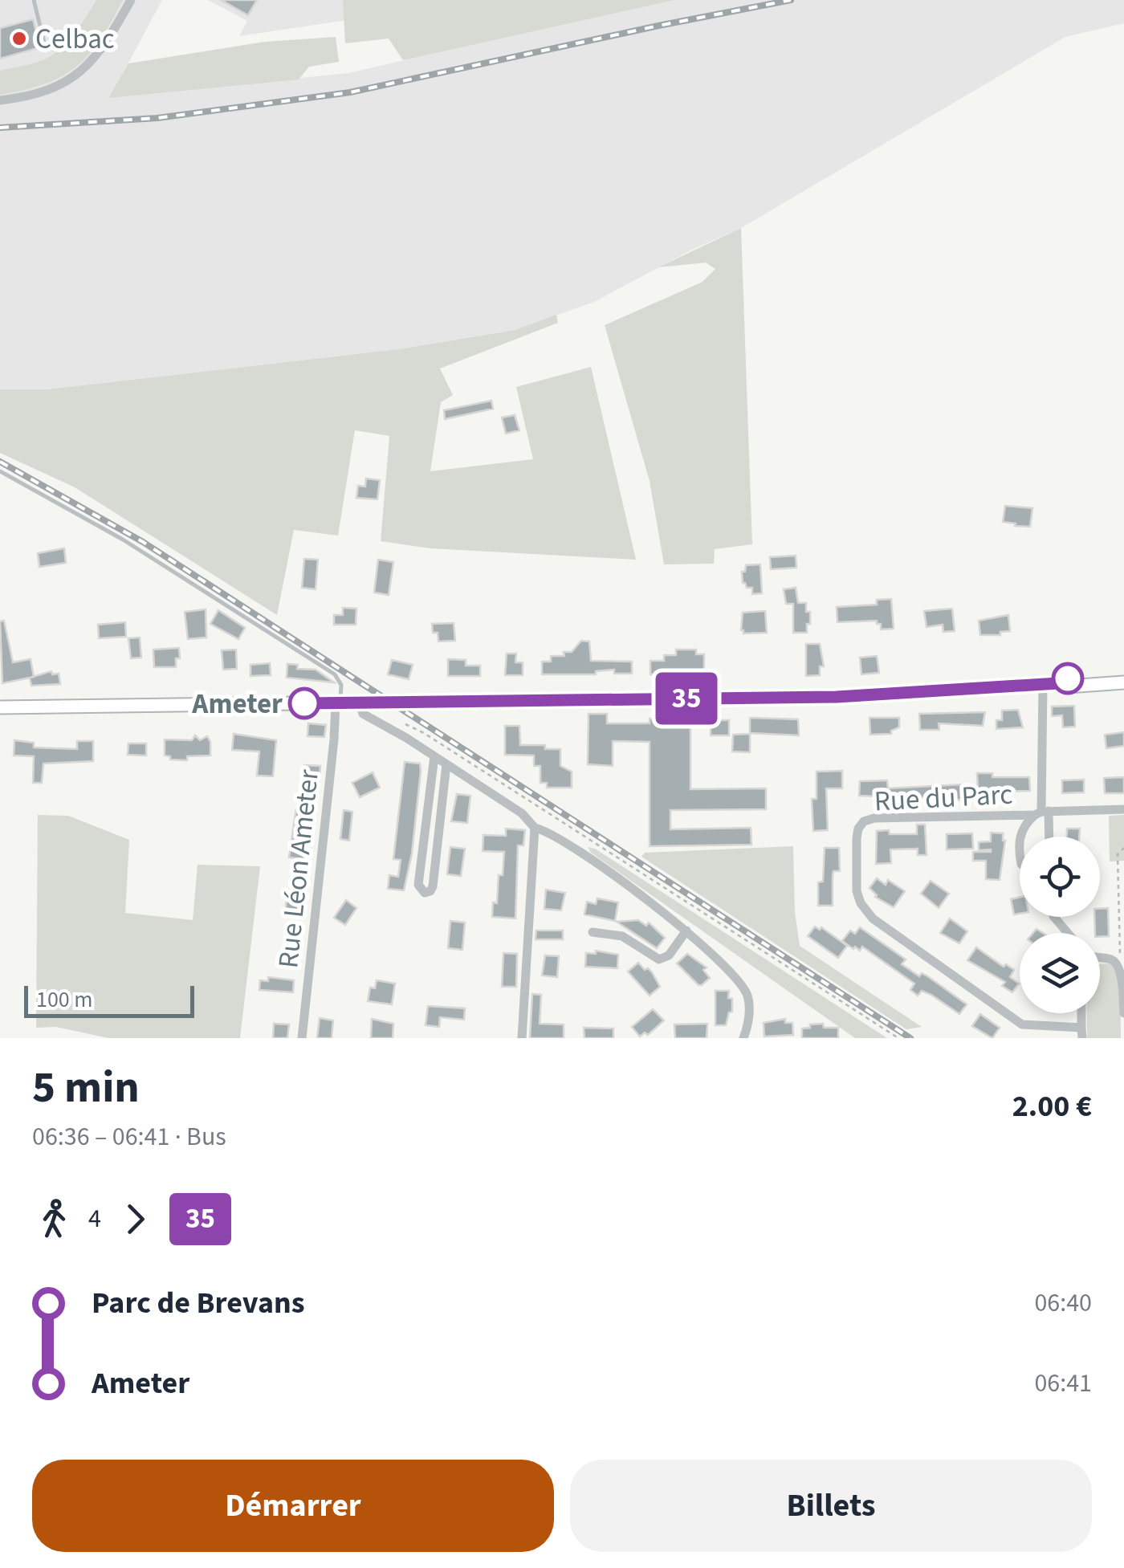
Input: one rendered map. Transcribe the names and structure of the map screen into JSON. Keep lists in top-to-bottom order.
{
  "streets": {
    "street": ["Rue du Parc", "Rue Léon Ameter"]
  },
  "places": ["Celbac", "Ameter"],
  "lines": ["bus line 35"],
  "scale_bar": "100 m",
  "page": {
    "on_map": "35",
    "scale": "100 m",
    "heading": ["5 min", "06:36 – 06:41 · Bus", "2.00 €"],
    "legs": ["4", "35"],
    "list": [
      {
        "name": "Parc de Brevans",
        "value": "06:40"
      },
      {
        "name": "Ameter",
        "value": "06:41"
      }
    ],
    "buttons": ["Démarrer", "Billets"]
  }
}
